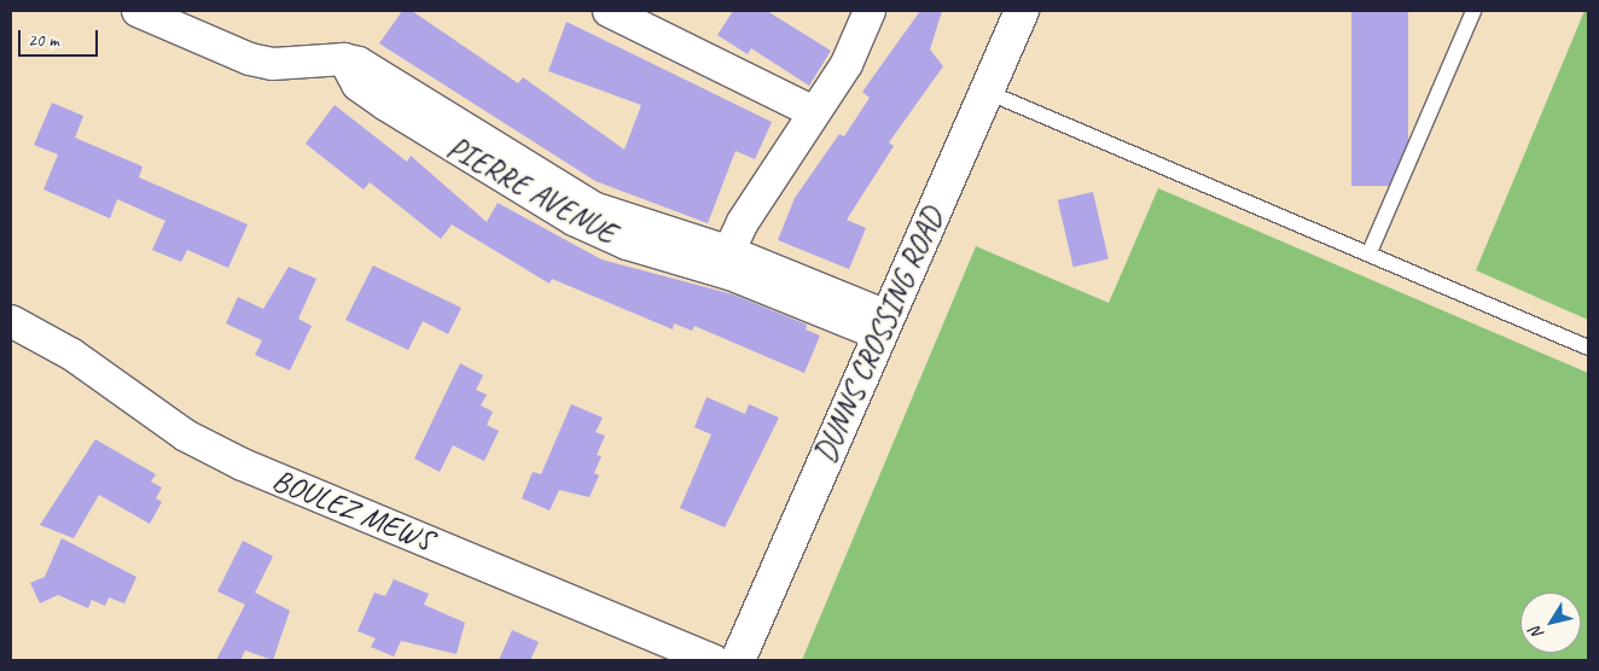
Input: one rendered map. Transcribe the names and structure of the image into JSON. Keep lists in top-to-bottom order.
{
  "streets": {
    "street": ["PIERRE AVENUE", "DUNNS CROSSING ROAD", "BOULEZ MEWS"]
  },
  "crossings": [
    ["PIERRE AVENUE", "DUNNS CROSSING ROAD"]
  ],
  "scale_bar": "20 m",
  "north": "bottom left"
}
